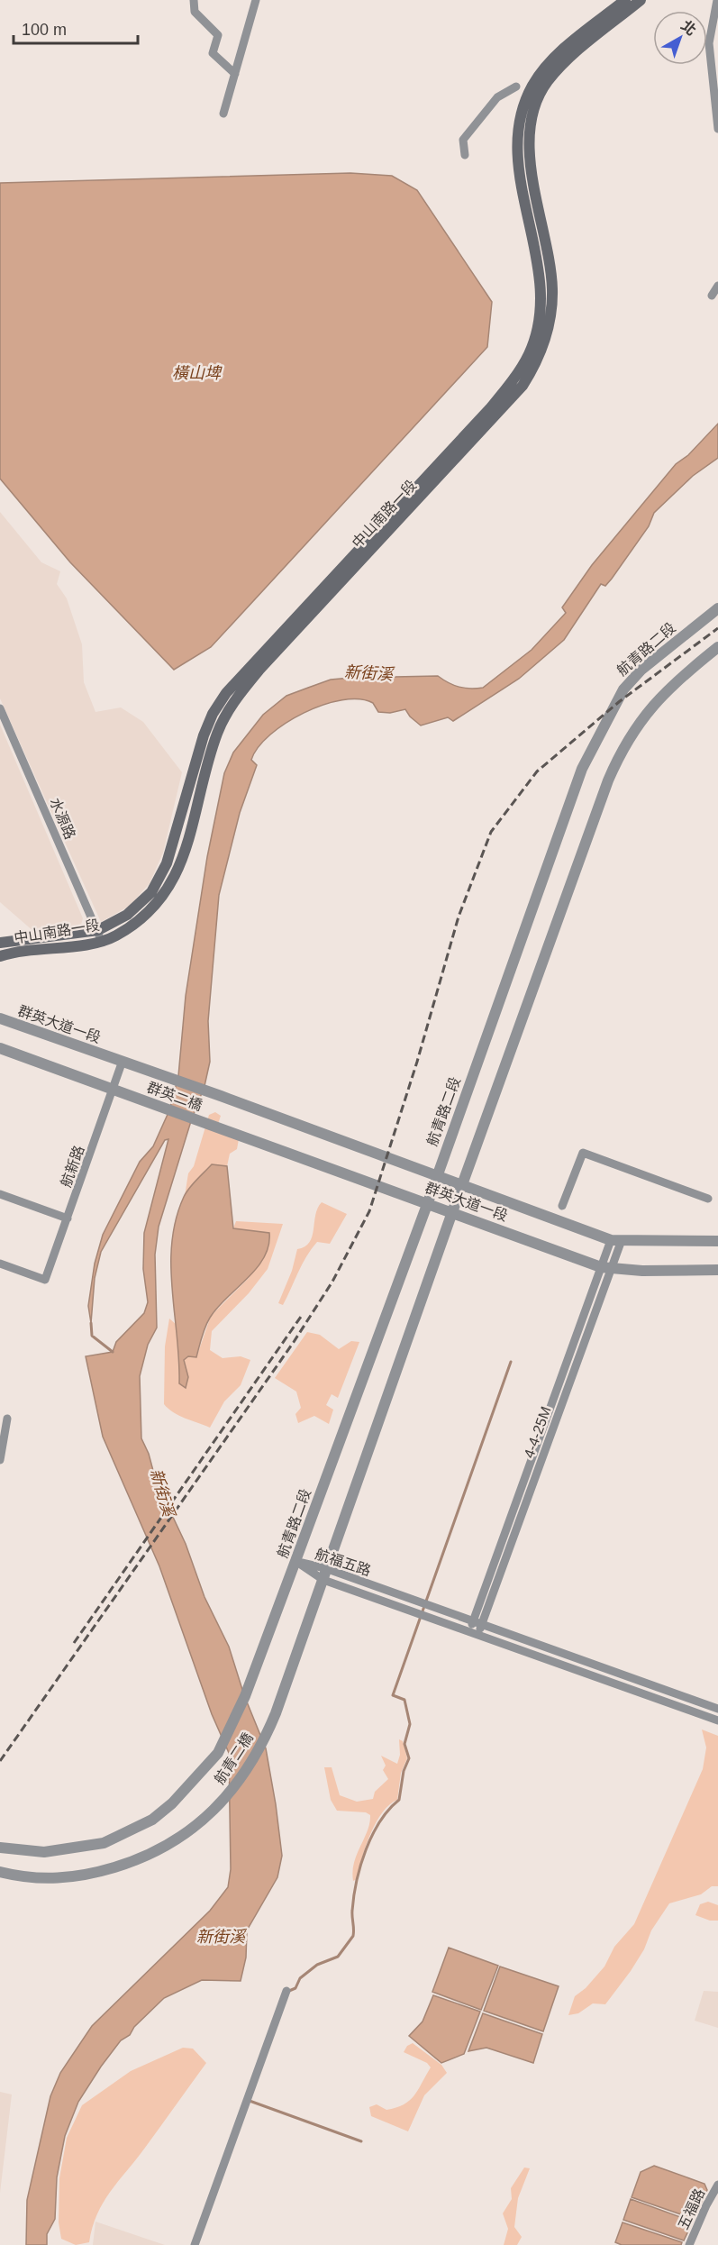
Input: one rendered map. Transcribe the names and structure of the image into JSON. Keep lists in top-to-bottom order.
{
  "streets": {
    "main road": ["中山南路一段"],
    "street": [
      "航青路二段",
      "水源路",
      "群英大道一段",
      "群英二橋",
      "航新路",
      "4-4-25M",
      "航福五路",
      "航青二橋",
      "五福路"
    ]
  },
  "crossings": [
    ["中山南路一段", "水源路"],
    ["航青路二段", "群英大道一段"],
    ["航青路二段", "航福五路"],
    ["航青路二段", "航青二橋"],
    ["群英大道一段", "群英二橋"],
    ["群英大道一段", "航新路"],
    ["群英大道一段", "4-4-25M"],
    ["群英二橋", "航新路"],
    ["4-4-25M", "航福五路"],
    ["航福五路", "航青二橋"]
  ],
  "water": ["橫山埤", "新街溪"],
  "scale_bar": "100 m",
  "north": "top right"
}
